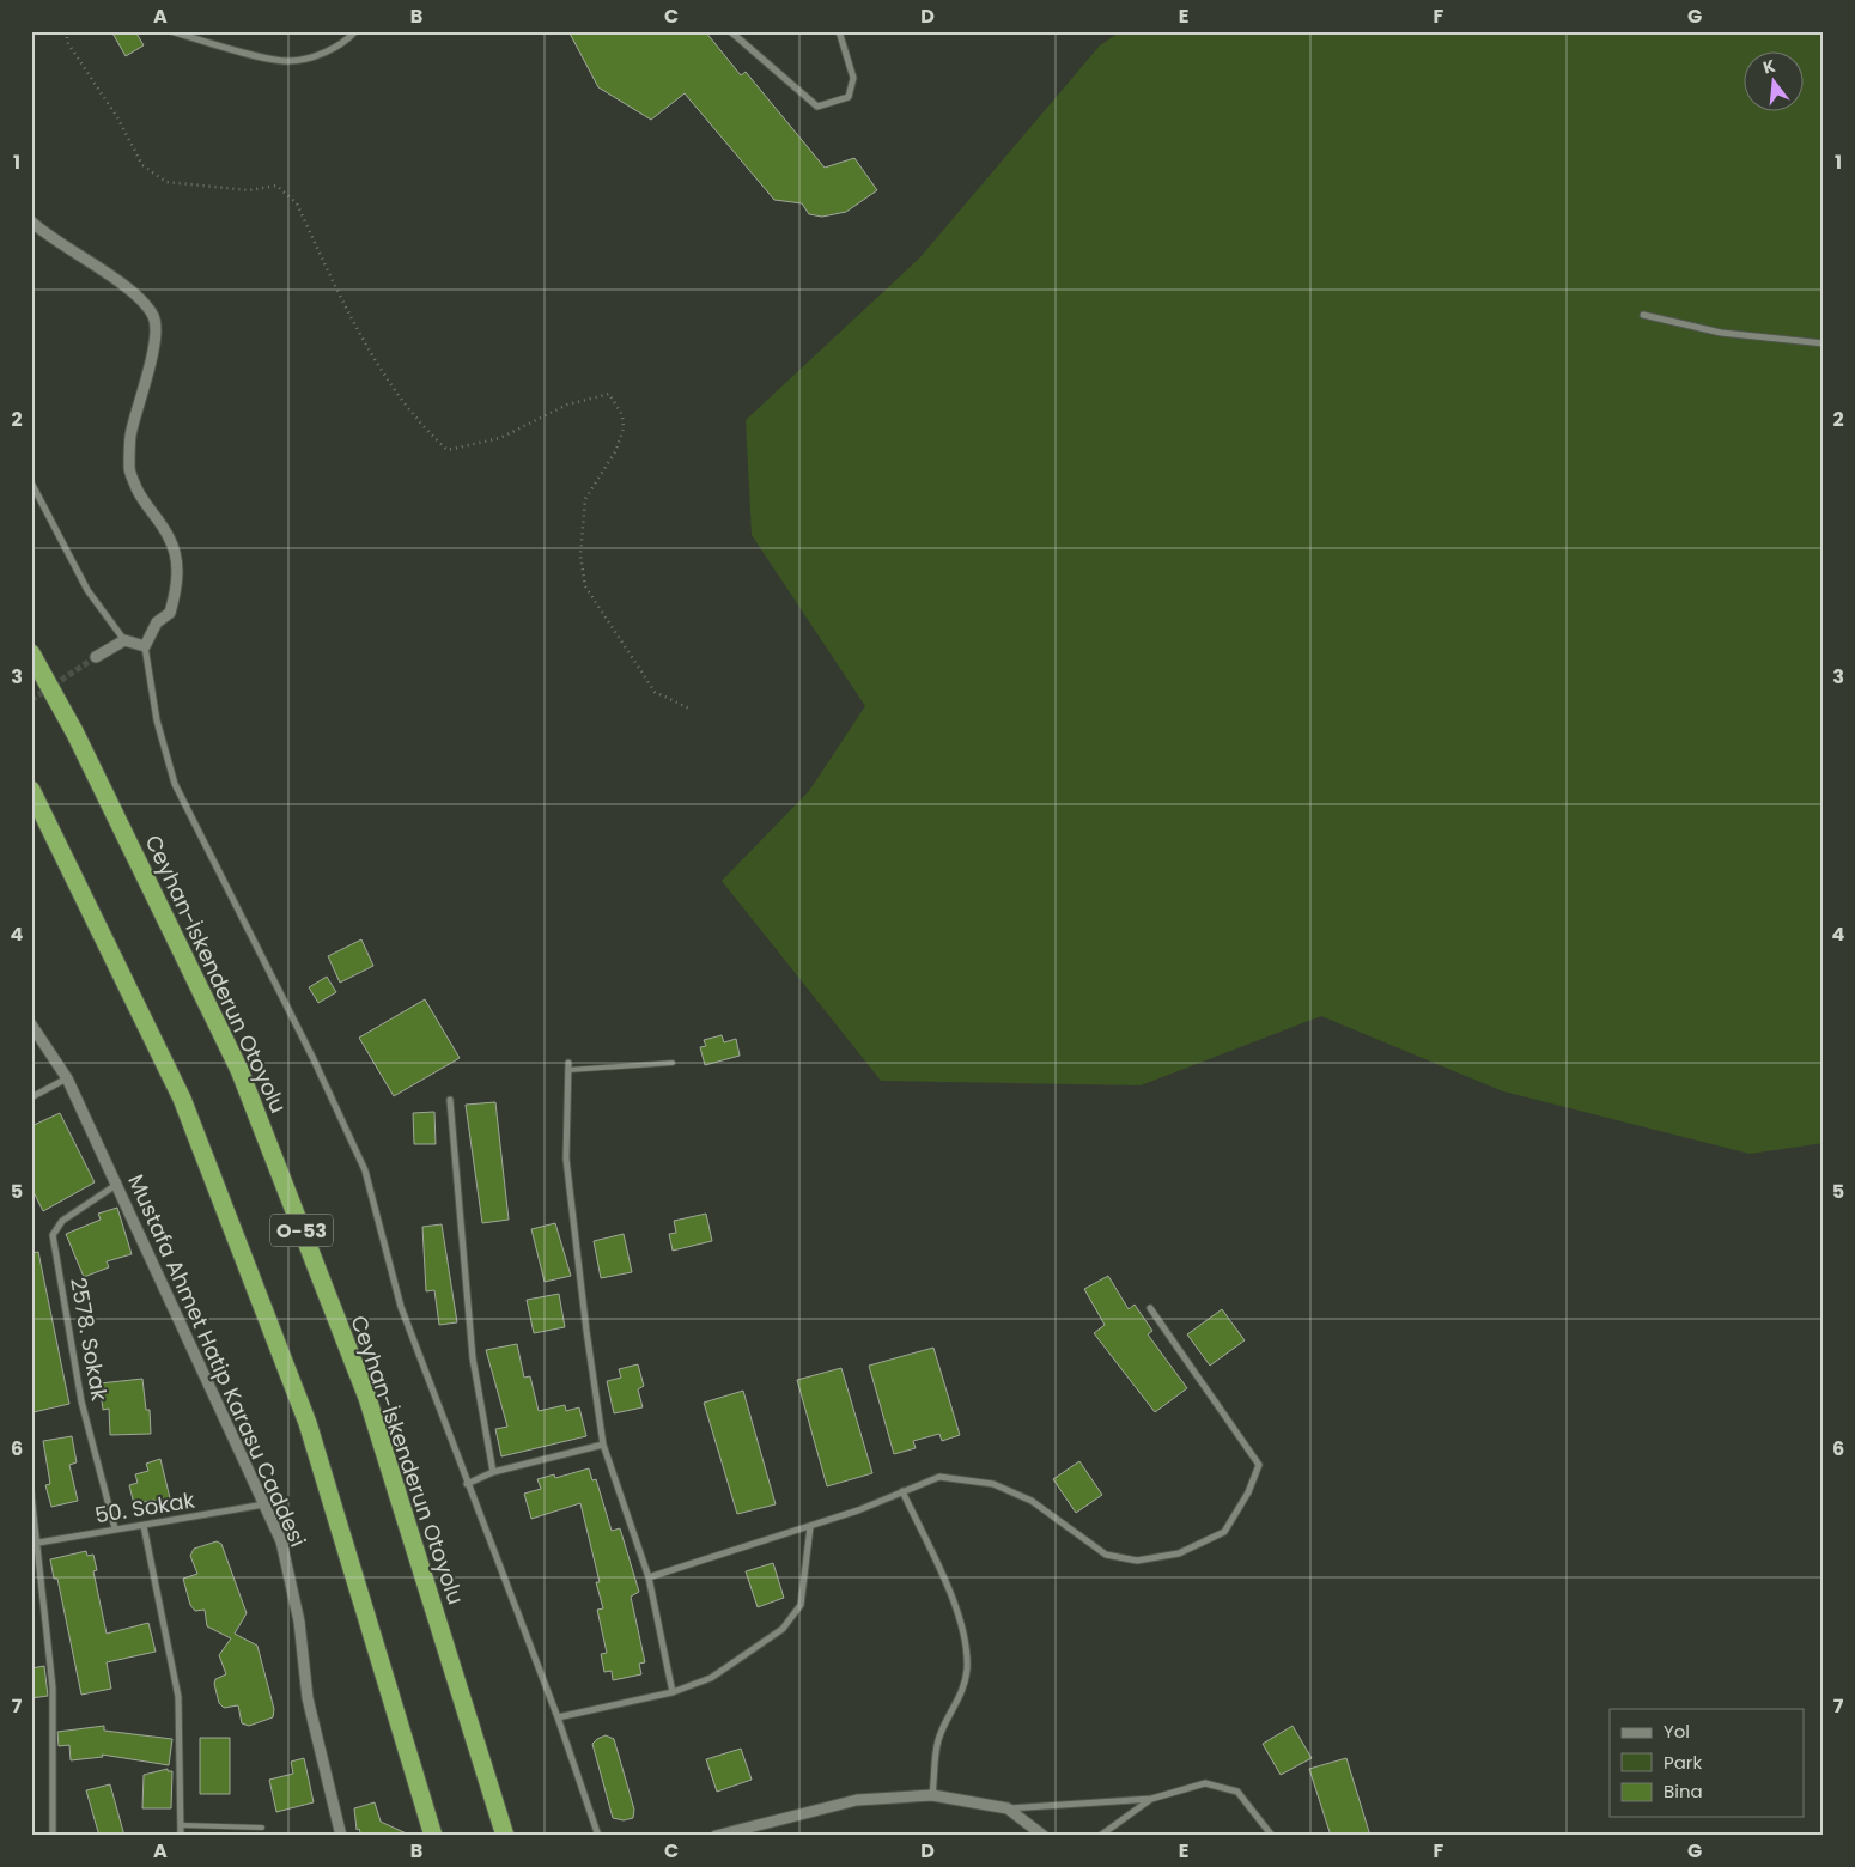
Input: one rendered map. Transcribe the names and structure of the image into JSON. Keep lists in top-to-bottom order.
{
  "streets": {
    "highway": ["Ceyhan-İskenderun Otoyolu", "O-53"],
    "street": ["2578. Sokak", "Mustafa Ahmet Hatip Karasu Caddesi", "50. Sokak"]
  },
  "crossings": [
    ["2578. Sokak", "Mustafa Ahmet Hatip Karasu Caddesi"],
    ["2578. Sokak", "50. Sokak"],
    ["Mustafa Ahmet Hatip Karasu Caddesi", "50. Sokak"]
  ],
  "legend": ["Yol", "Park", "Bina"],
  "north": "top",
  "grid": {
    "columns": [
      "A",
      "B",
      "C",
      "D",
      "E",
      "F",
      "G"
    ],
    "rows": [
      "1",
      "2",
      "3",
      "4",
      "5",
      "6",
      "7"
    ]
  }
}
